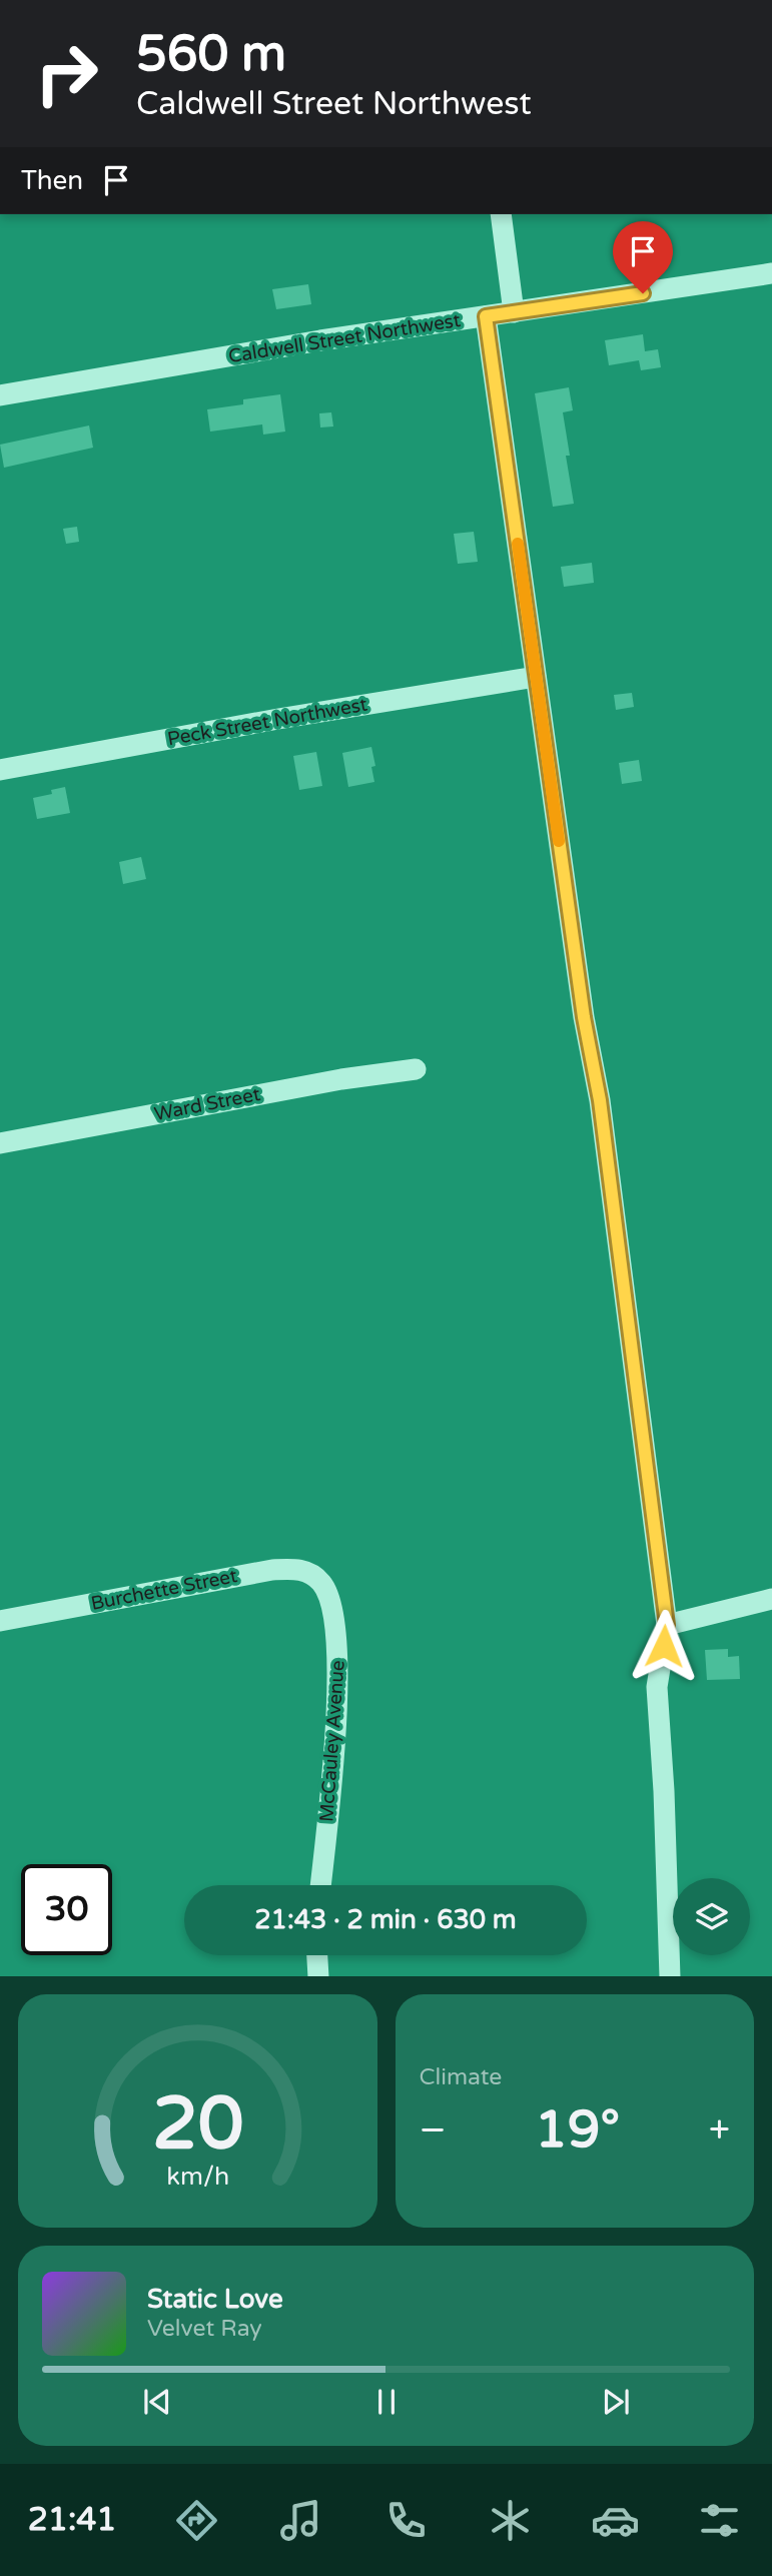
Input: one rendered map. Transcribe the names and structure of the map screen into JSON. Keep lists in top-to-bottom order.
{
  "streets": {
    "street": [
      "Caldwell Street Northwest",
      "Peck Street Northwest",
      "Ward Street",
      "Burchette Street",
      "McCauley Avenue"
    ]
  },
  "crossings": [
    ["Burchette Street", "McCauley Avenue"]
  ],
  "page": {
    "turn": ["560 m", "Caldwell Street Northwest"],
    "then": "Then",
    "limit": "30",
    "trip": "21:43 · 2 min · 630 m",
    "tile": "Climate",
    "heat": ["−", "19°", "+"],
    "song": ["Static Love", "Velvet Ray"],
    "tabs": "21:41",
    "gauge": ["20", "km/h"]
  }
}
